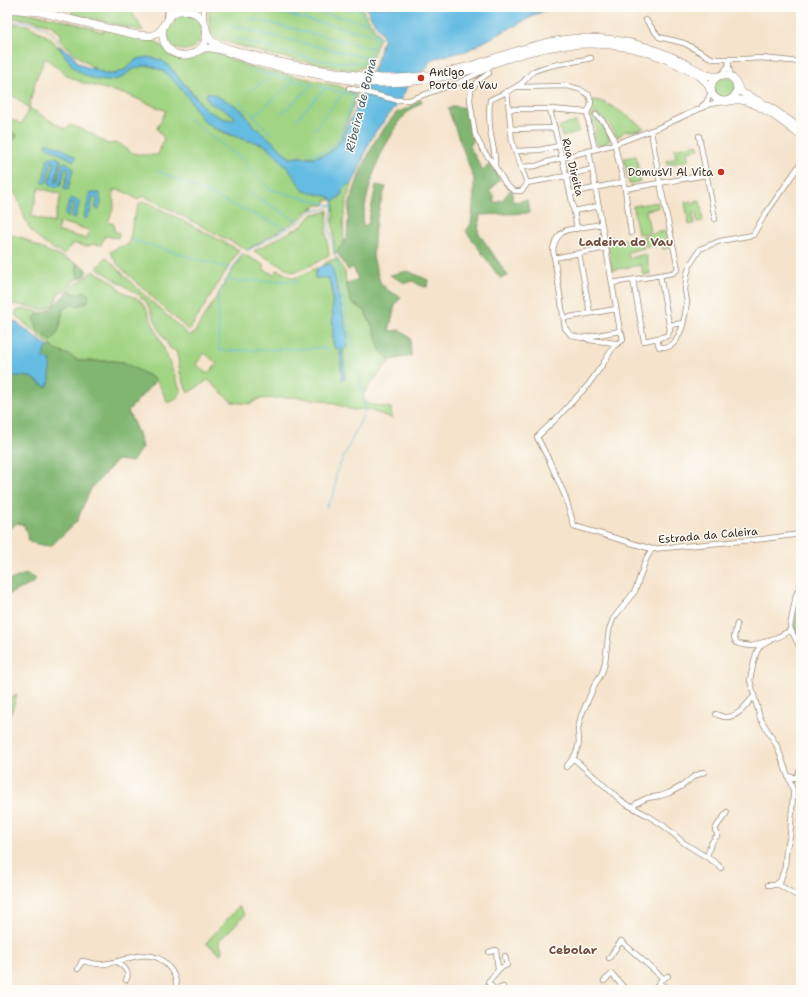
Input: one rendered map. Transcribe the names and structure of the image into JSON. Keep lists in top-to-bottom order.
{
  "streets": {
    "street": ["Rua Direita", "Estrada da Caleira"]
  },
  "districts": ["Ladeira do Vau", "Cebolar"],
  "water": ["Ribeira de Boina"],
  "places": ["Antigo Porto de Vau", "DomusVi Al Vita"]
}
